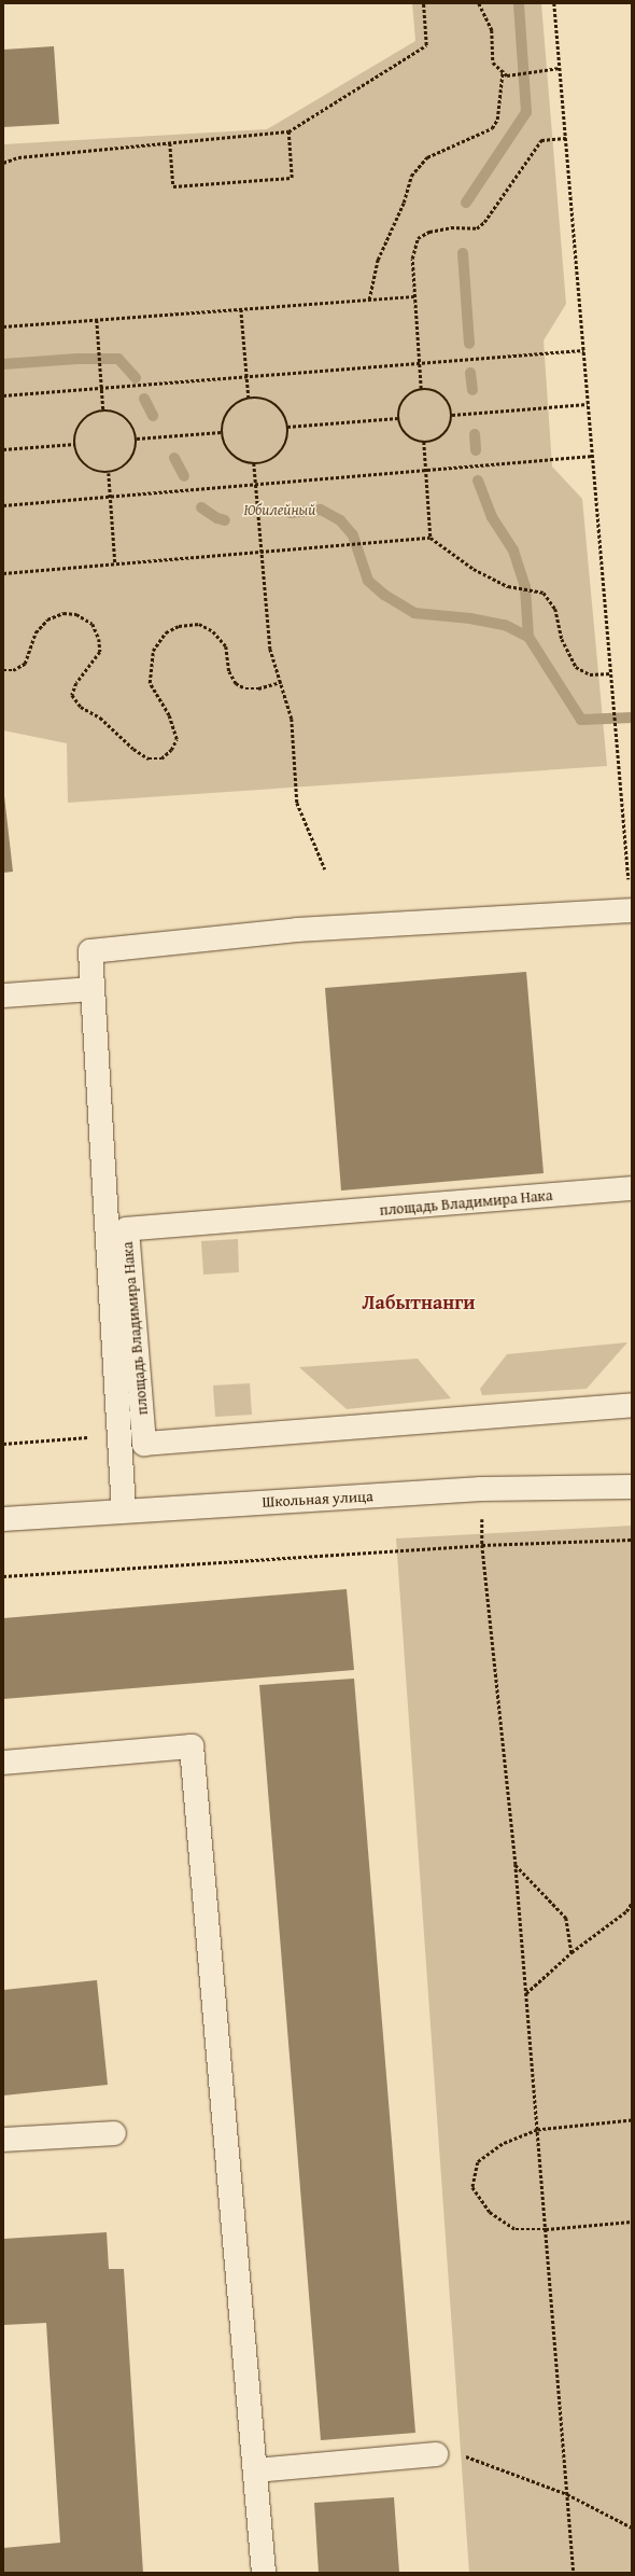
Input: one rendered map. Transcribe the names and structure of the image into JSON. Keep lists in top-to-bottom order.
{
  "streets": {
    "street": ["площадь Владимира Нака", "Школьная улица"]
  },
  "crossings": [
    ["площадь Владимира Нака", "Школьная улица"]
  ],
  "districts": ["Лабытнанги"],
  "parks": ["Юбилейный"]
}
